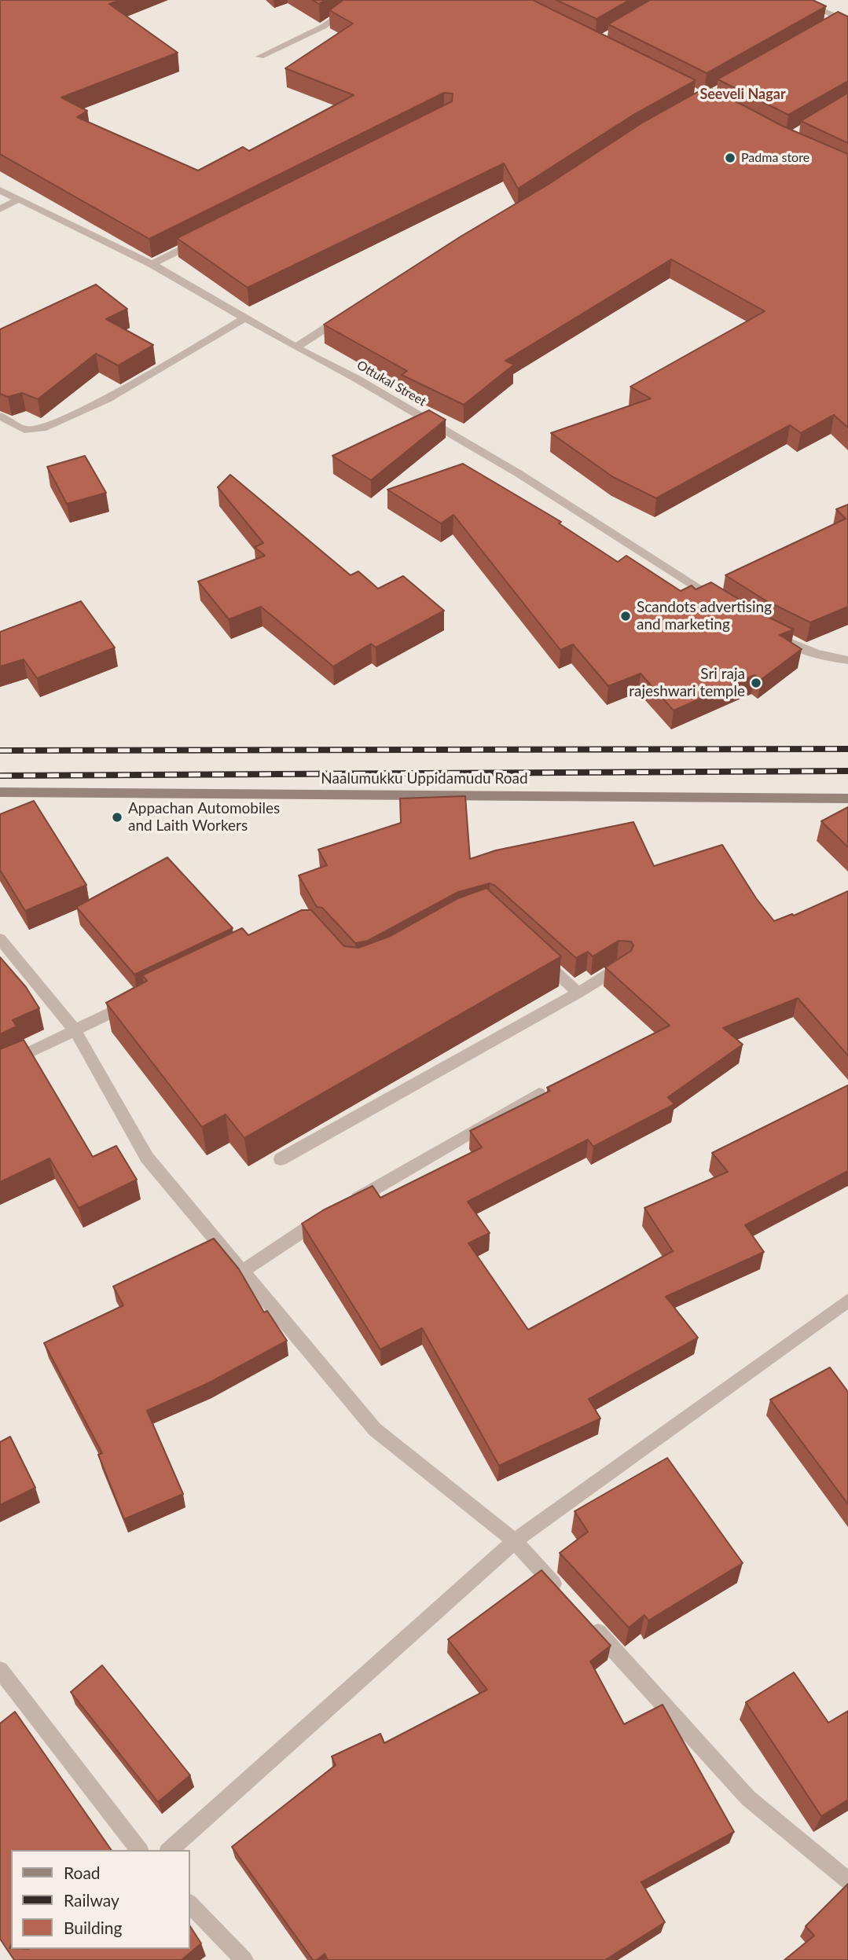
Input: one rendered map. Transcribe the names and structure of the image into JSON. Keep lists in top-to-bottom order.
{
  "streets": {
    "street": ["Ottukal Street", "Naalumukku Uppidamudu Road"]
  },
  "districts": ["Seeveli Nagar"],
  "places": [
    "Padma store",
    "Scandots advertising and marketing",
    "Sri raja rajeshwari temple",
    "Appachan Automobiles and Laith Workers"
  ],
  "legend": ["Road", "Railway", "Building"]
}
